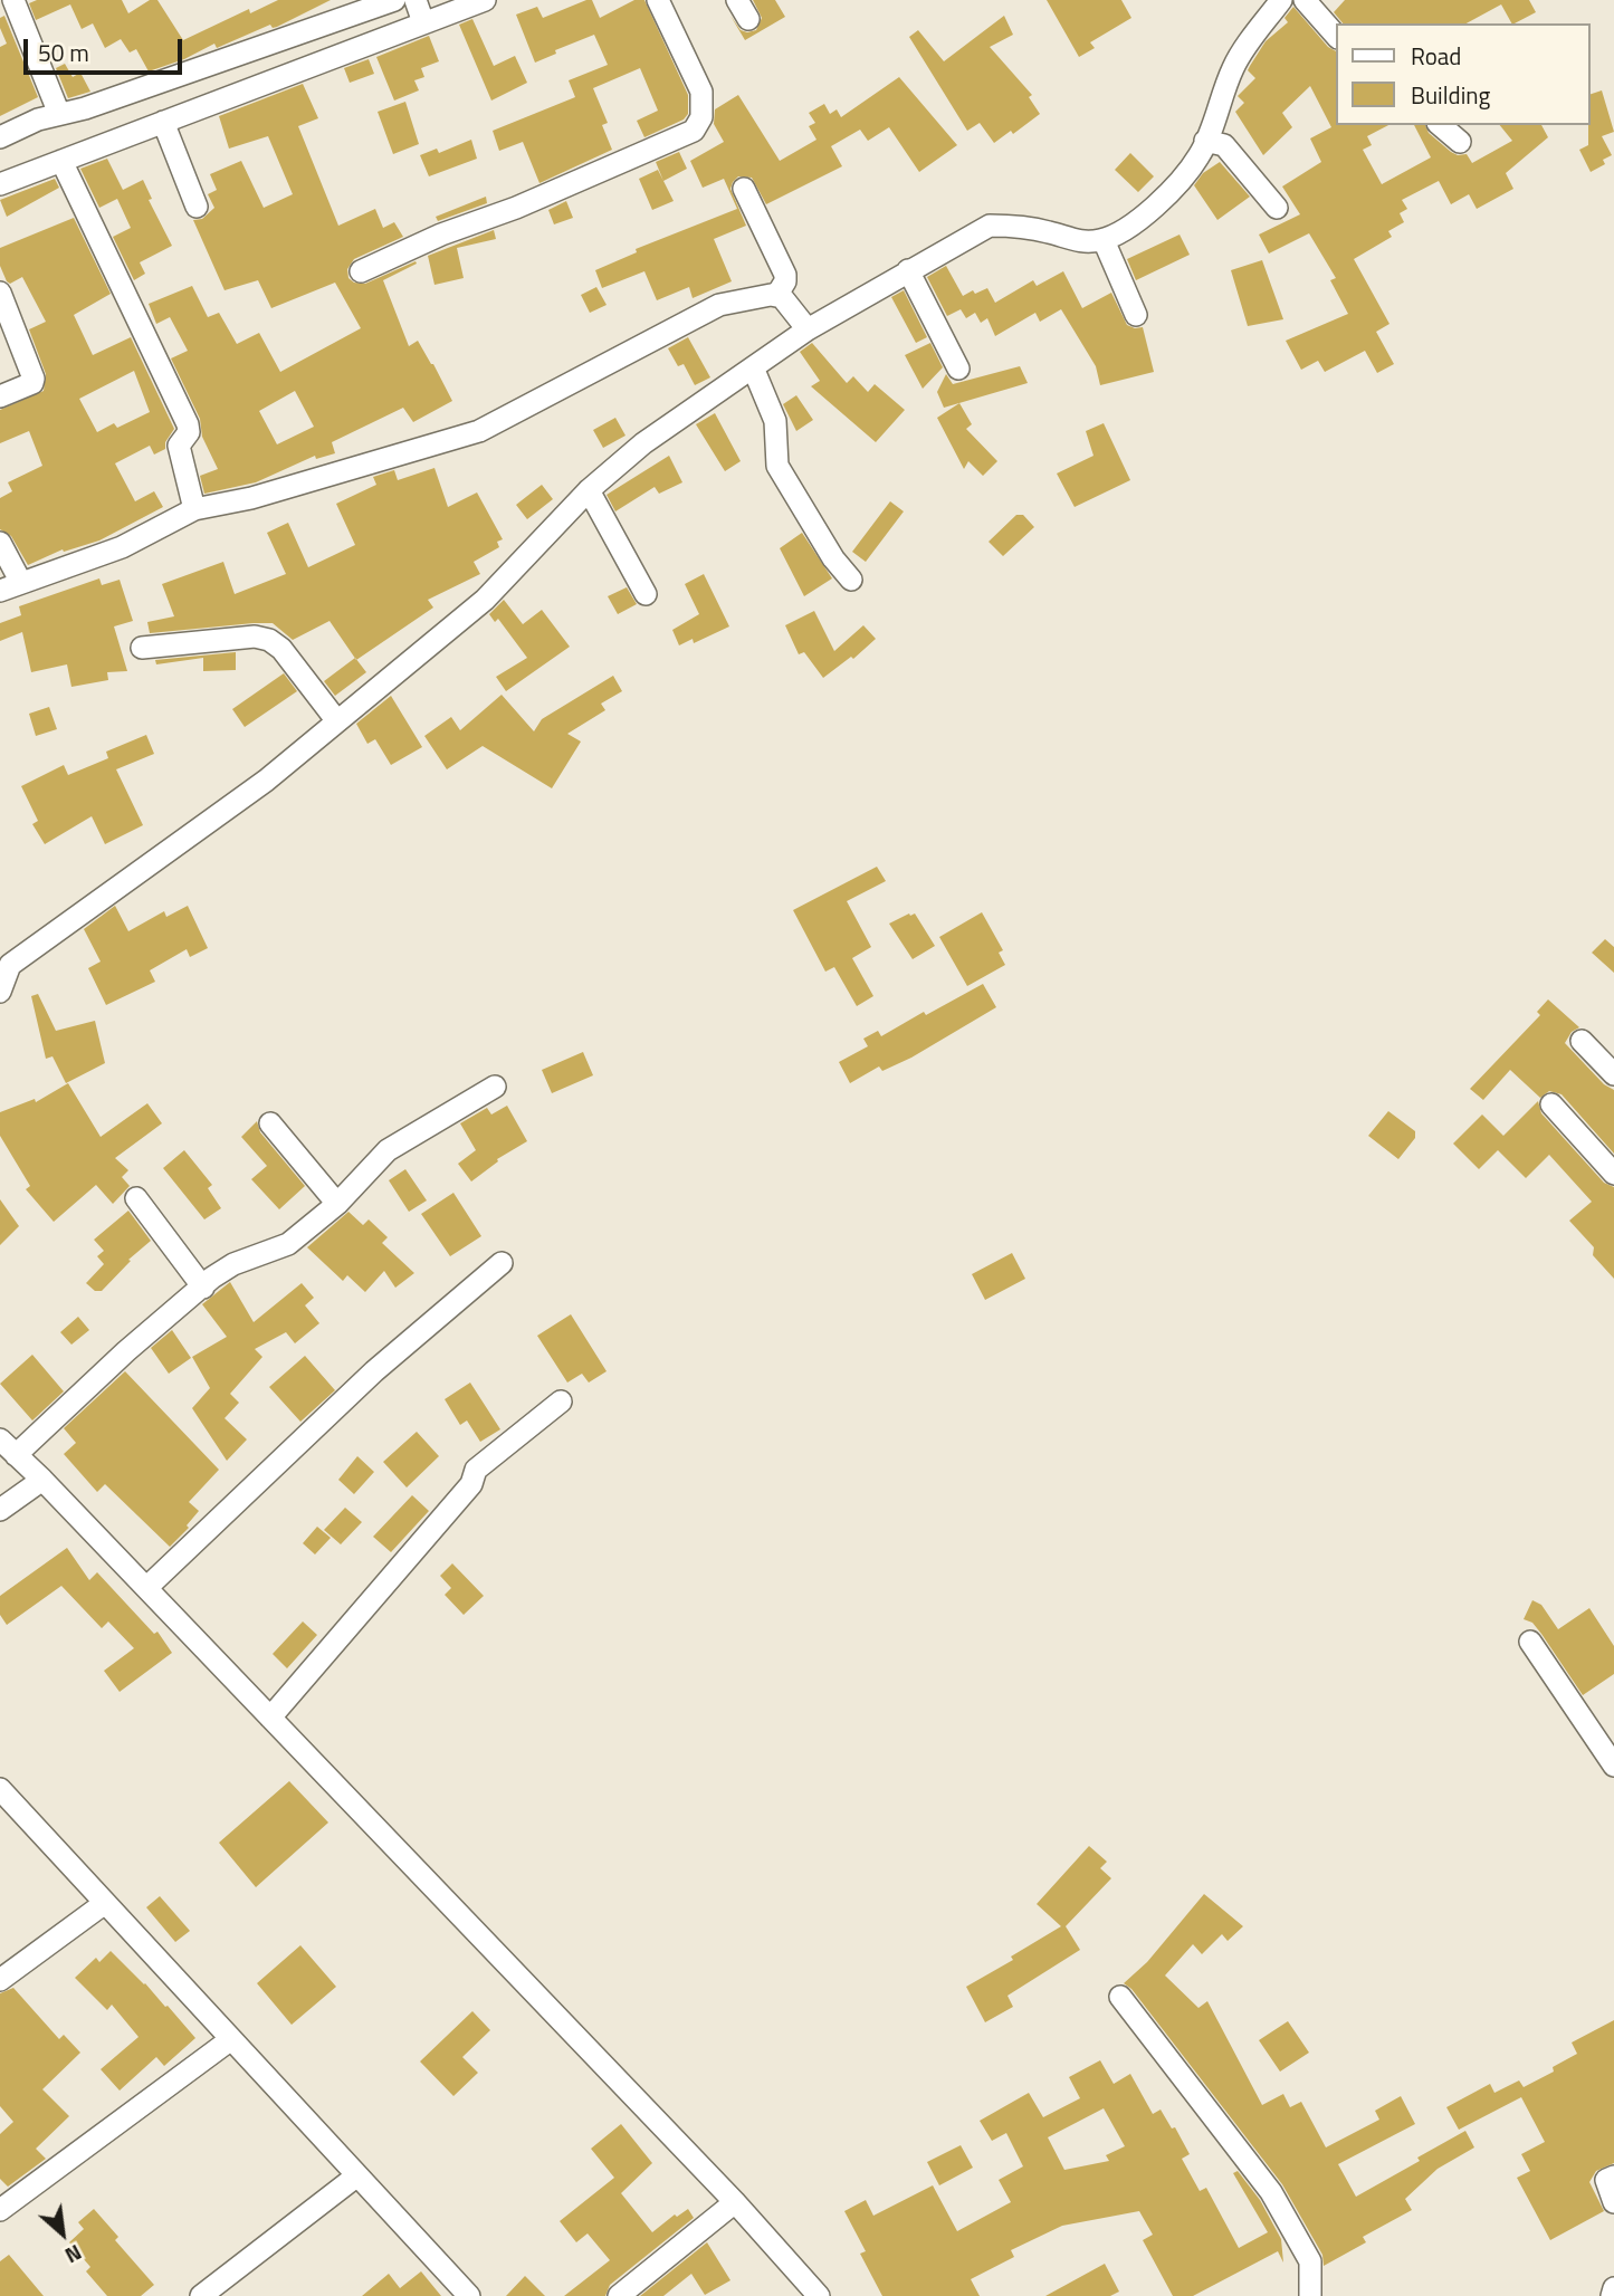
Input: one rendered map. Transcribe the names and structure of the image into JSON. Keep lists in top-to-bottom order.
{
  "legend": ["Road", "Building"],
  "scale_bar": "50 m",
  "north": "bottom right"
}
